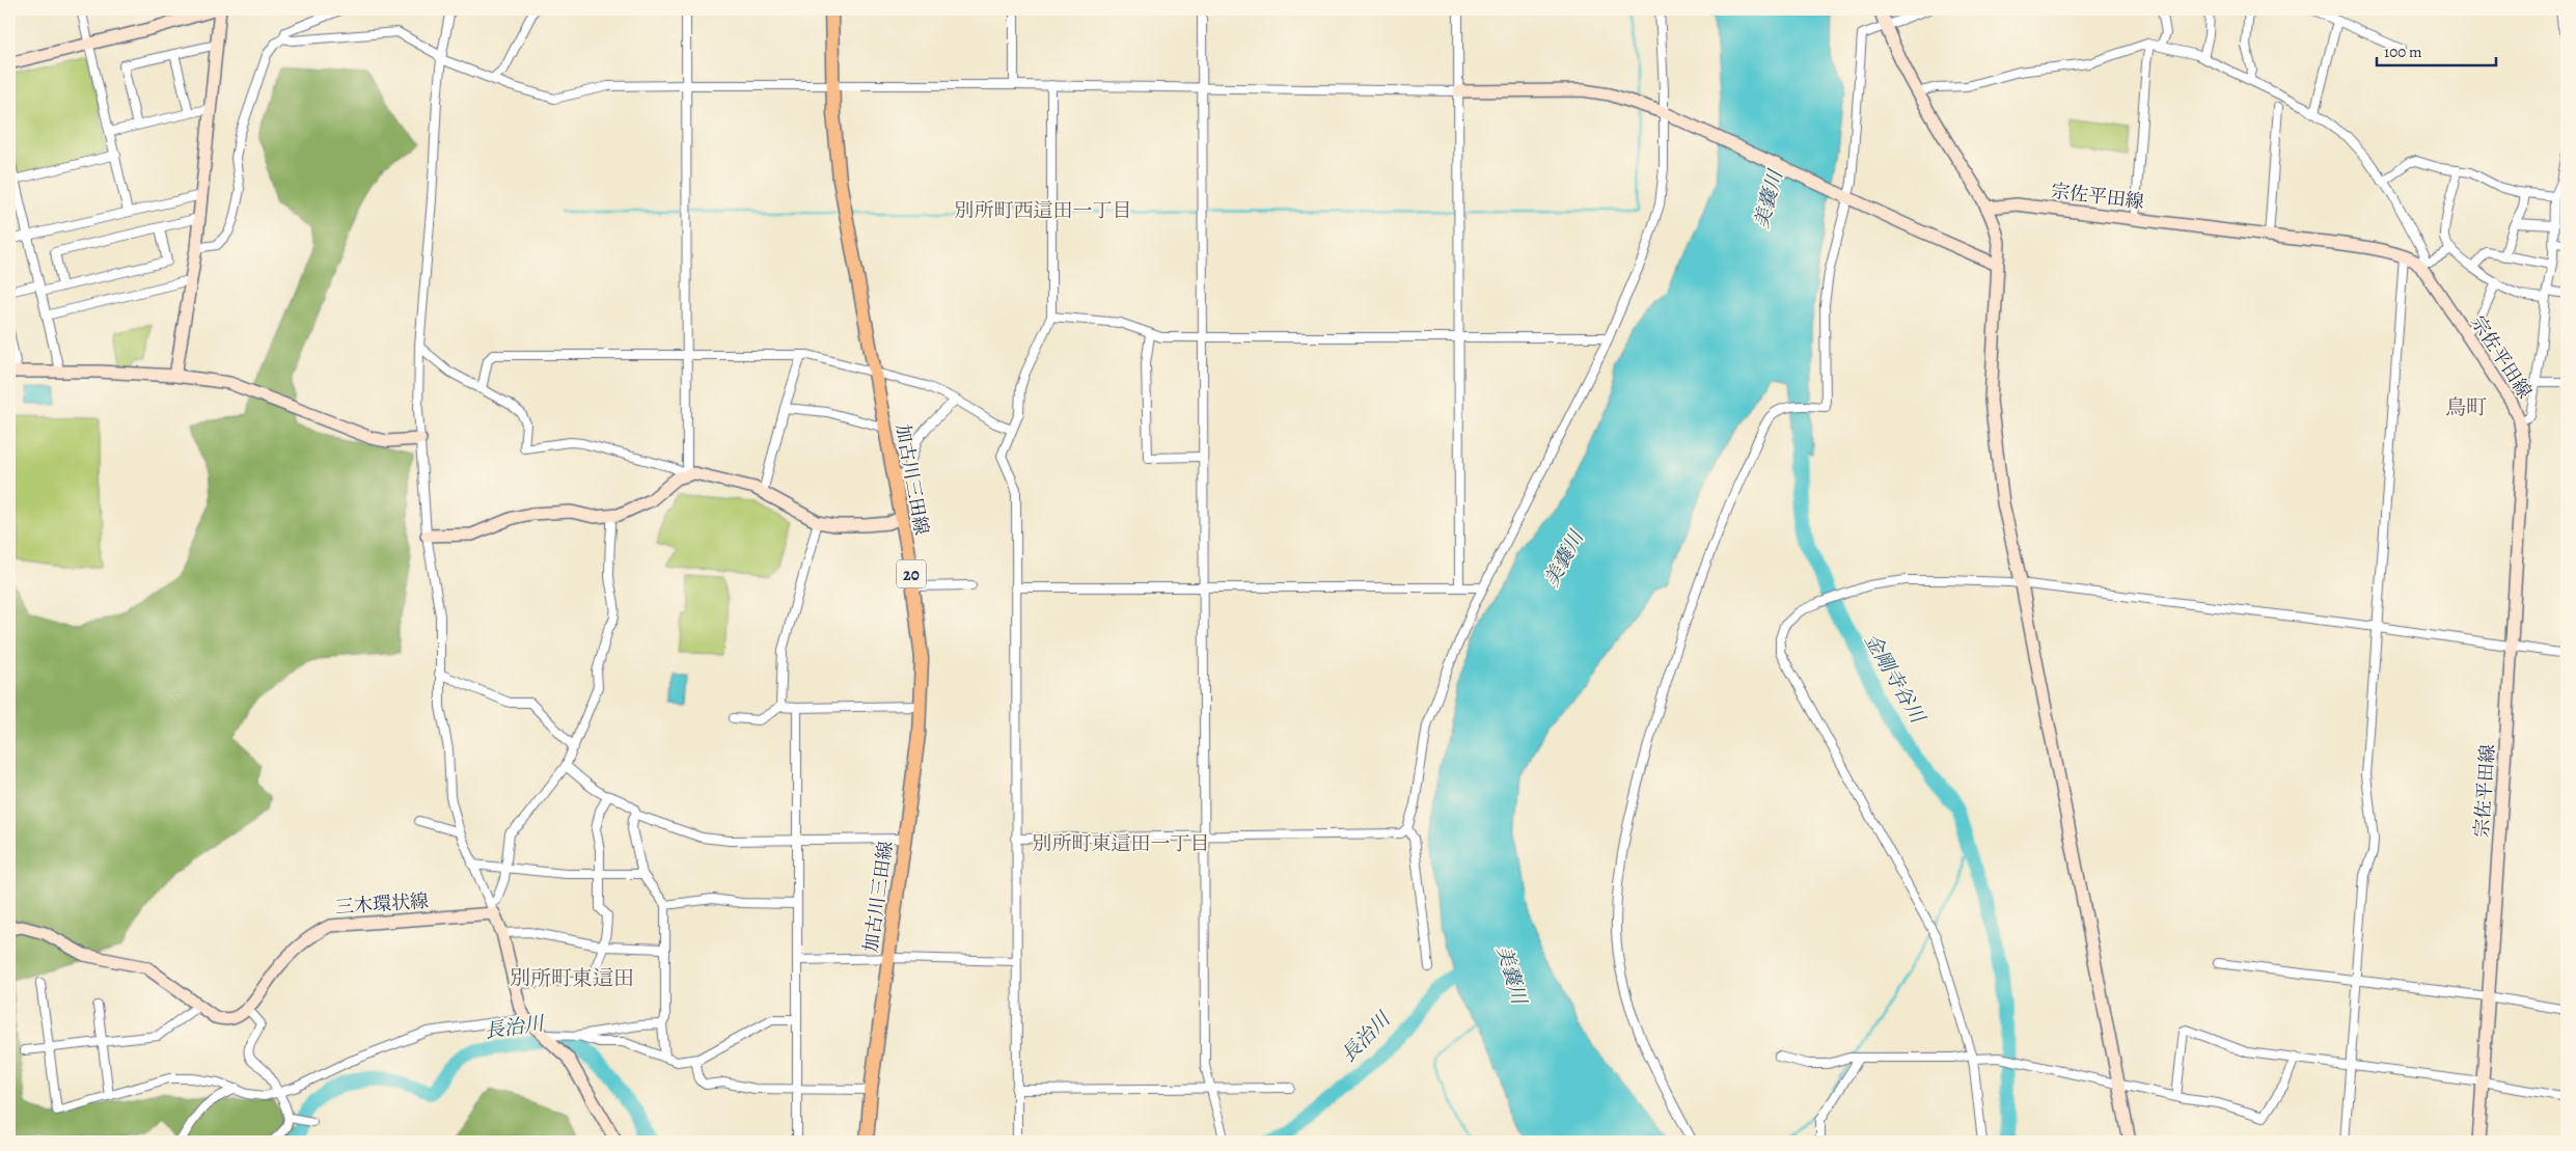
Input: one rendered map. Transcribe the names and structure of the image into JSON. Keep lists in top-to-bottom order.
{
  "streets": {
    "main road": ["加古川三田線", "20"],
    "street": ["宗佐平田線", "三木環状線"]
  },
  "districts": [
    "別所町西這田一丁目",
    "鳥町",
    "別所町東這田一丁目",
    "別所町東這田"
  ],
  "water": ["美嚢川", "金剛寺谷川", "長治川"],
  "scale_bar": "100 m"
}
